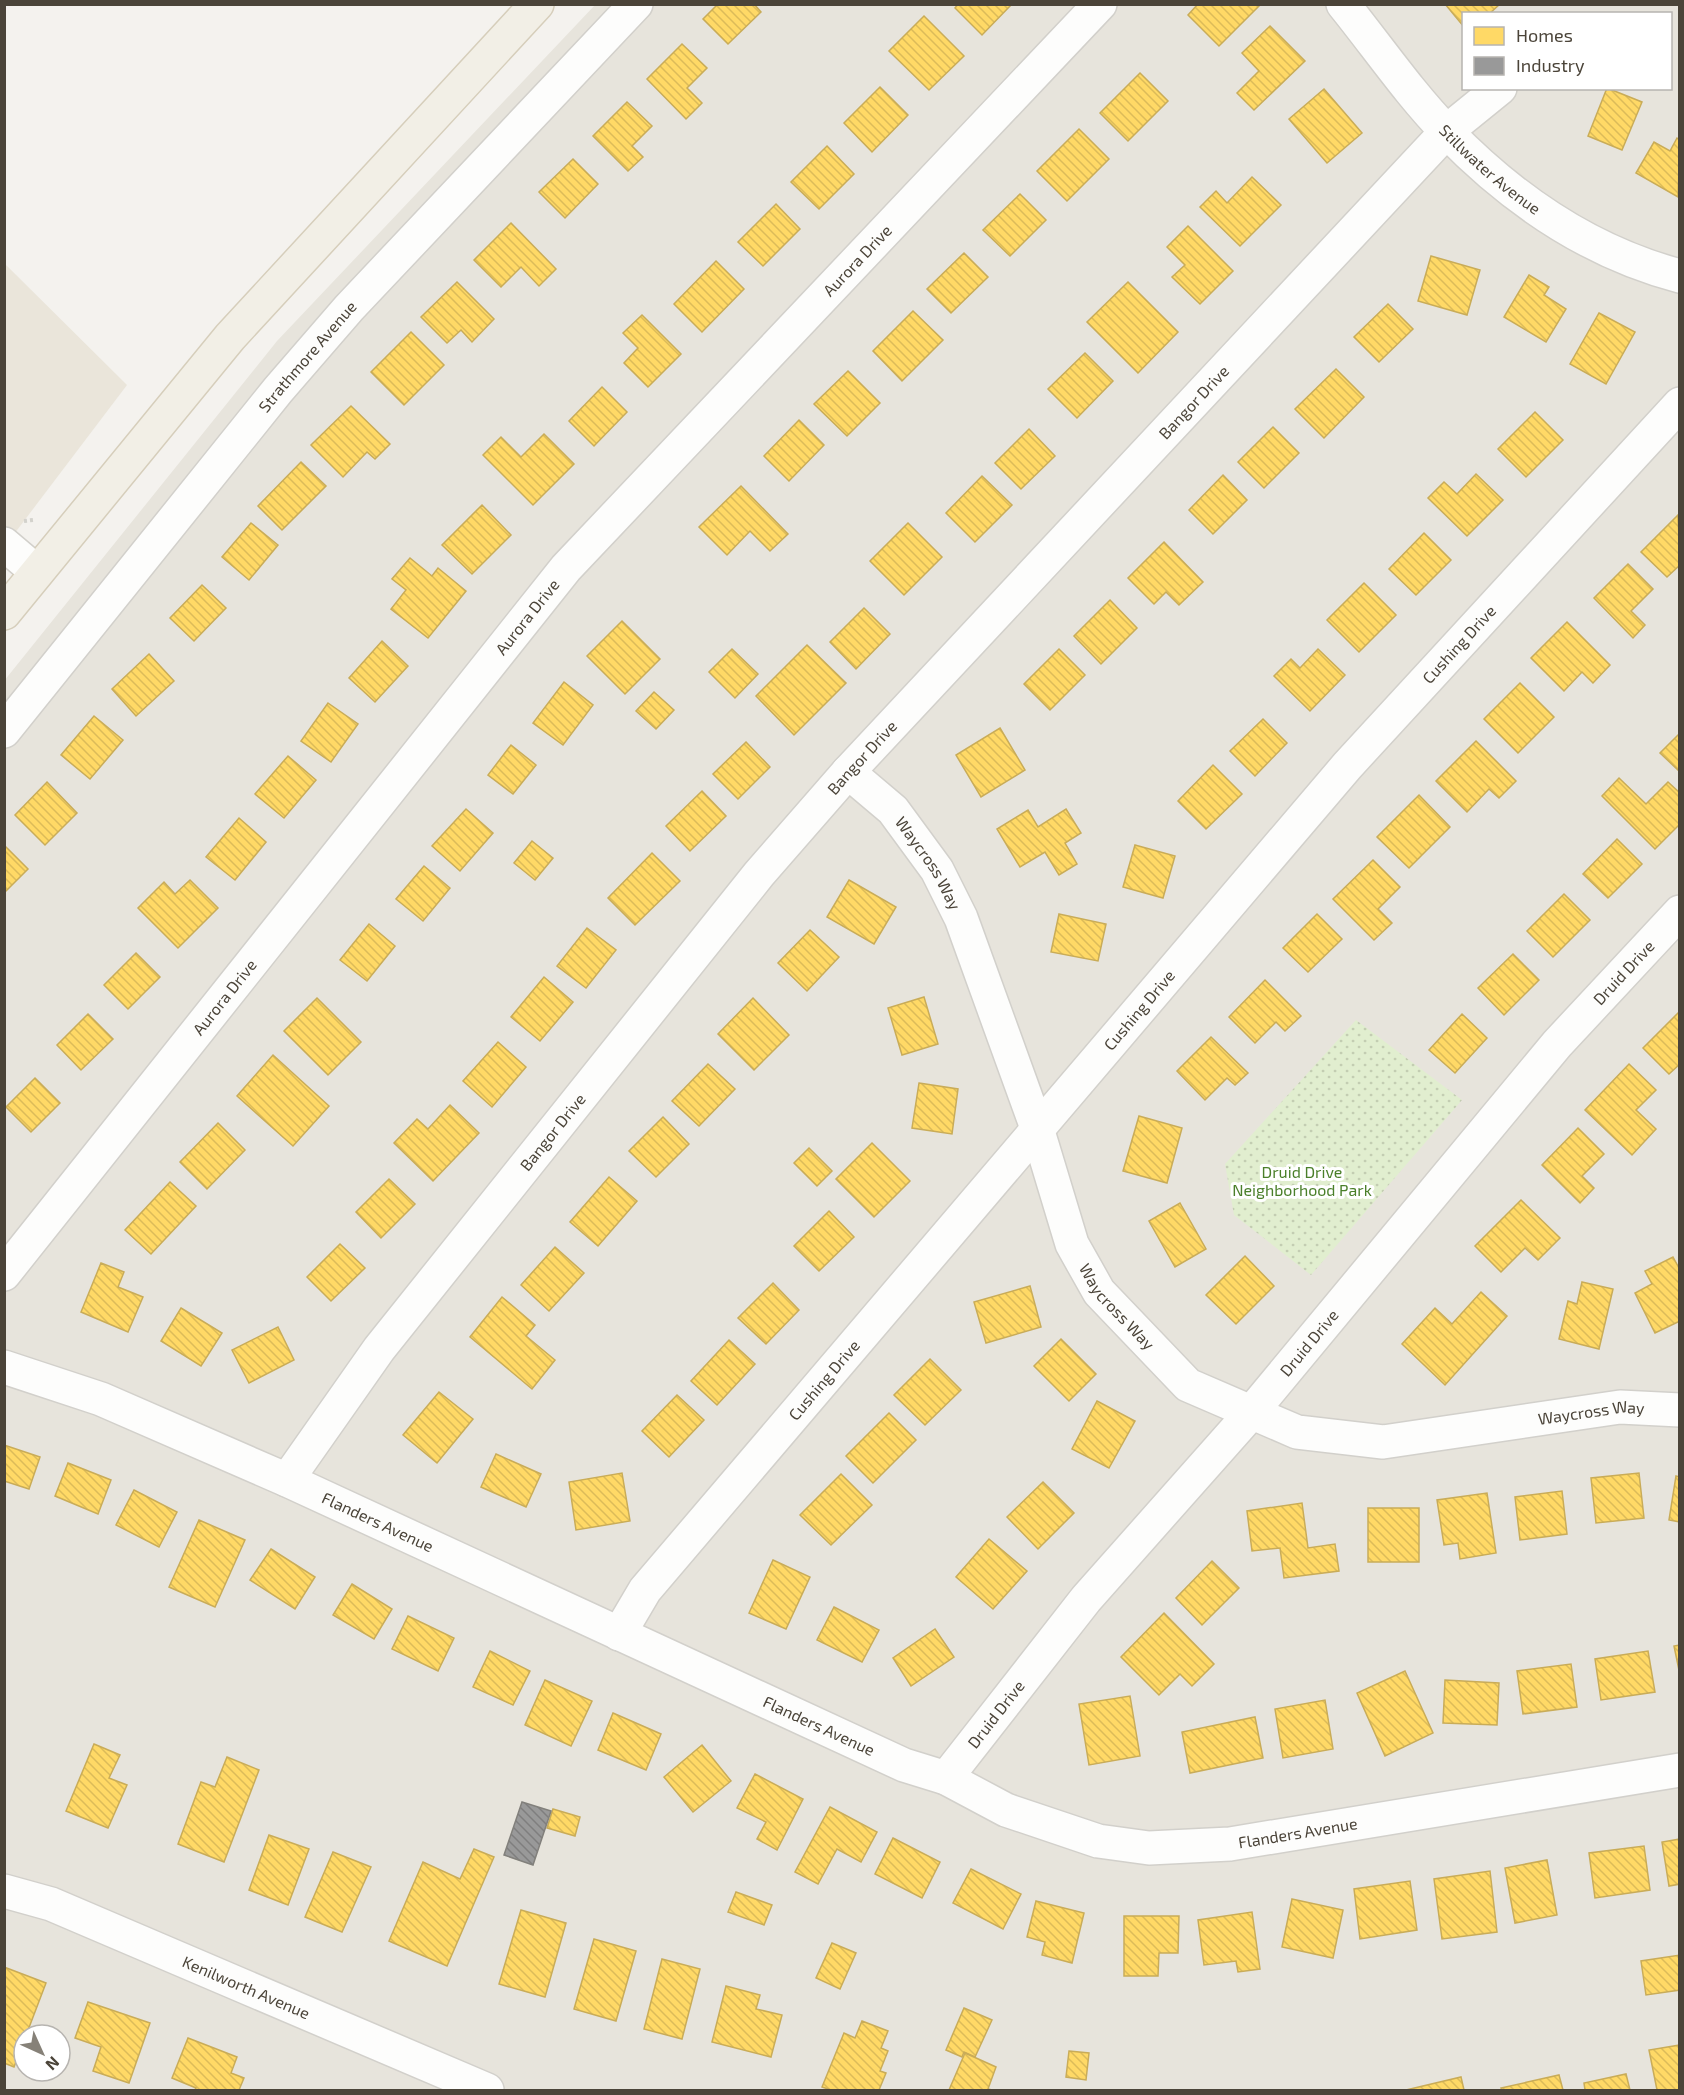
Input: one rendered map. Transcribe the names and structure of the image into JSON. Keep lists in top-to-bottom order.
{
  "streets": {
    "street": [
      "Stillwater Avenue",
      "Aurora Drive",
      "Strathmore Avenue",
      "Bangor Drive",
      "Cushing Drive",
      "Waycross Way",
      "Druid Drive",
      "Flanders Avenue",
      "Kenilworth Avenue"
    ]
  },
  "crossings": [
    ["Stillwater Avenue", "Bangor Drive"],
    ["Bangor Drive", "Waycross Way"],
    ["Bangor Drive", "Flanders Avenue"],
    ["Cushing Drive", "Waycross Way"],
    ["Cushing Drive", "Flanders Avenue"],
    ["Waycross Way", "Druid Drive"],
    ["Druid Drive", "Flanders Avenue"]
  ],
  "parks": ["Druid Drive Neighborhood Park"],
  "legend": ["Homes", "Industry"],
  "north": "bottom right"
}
